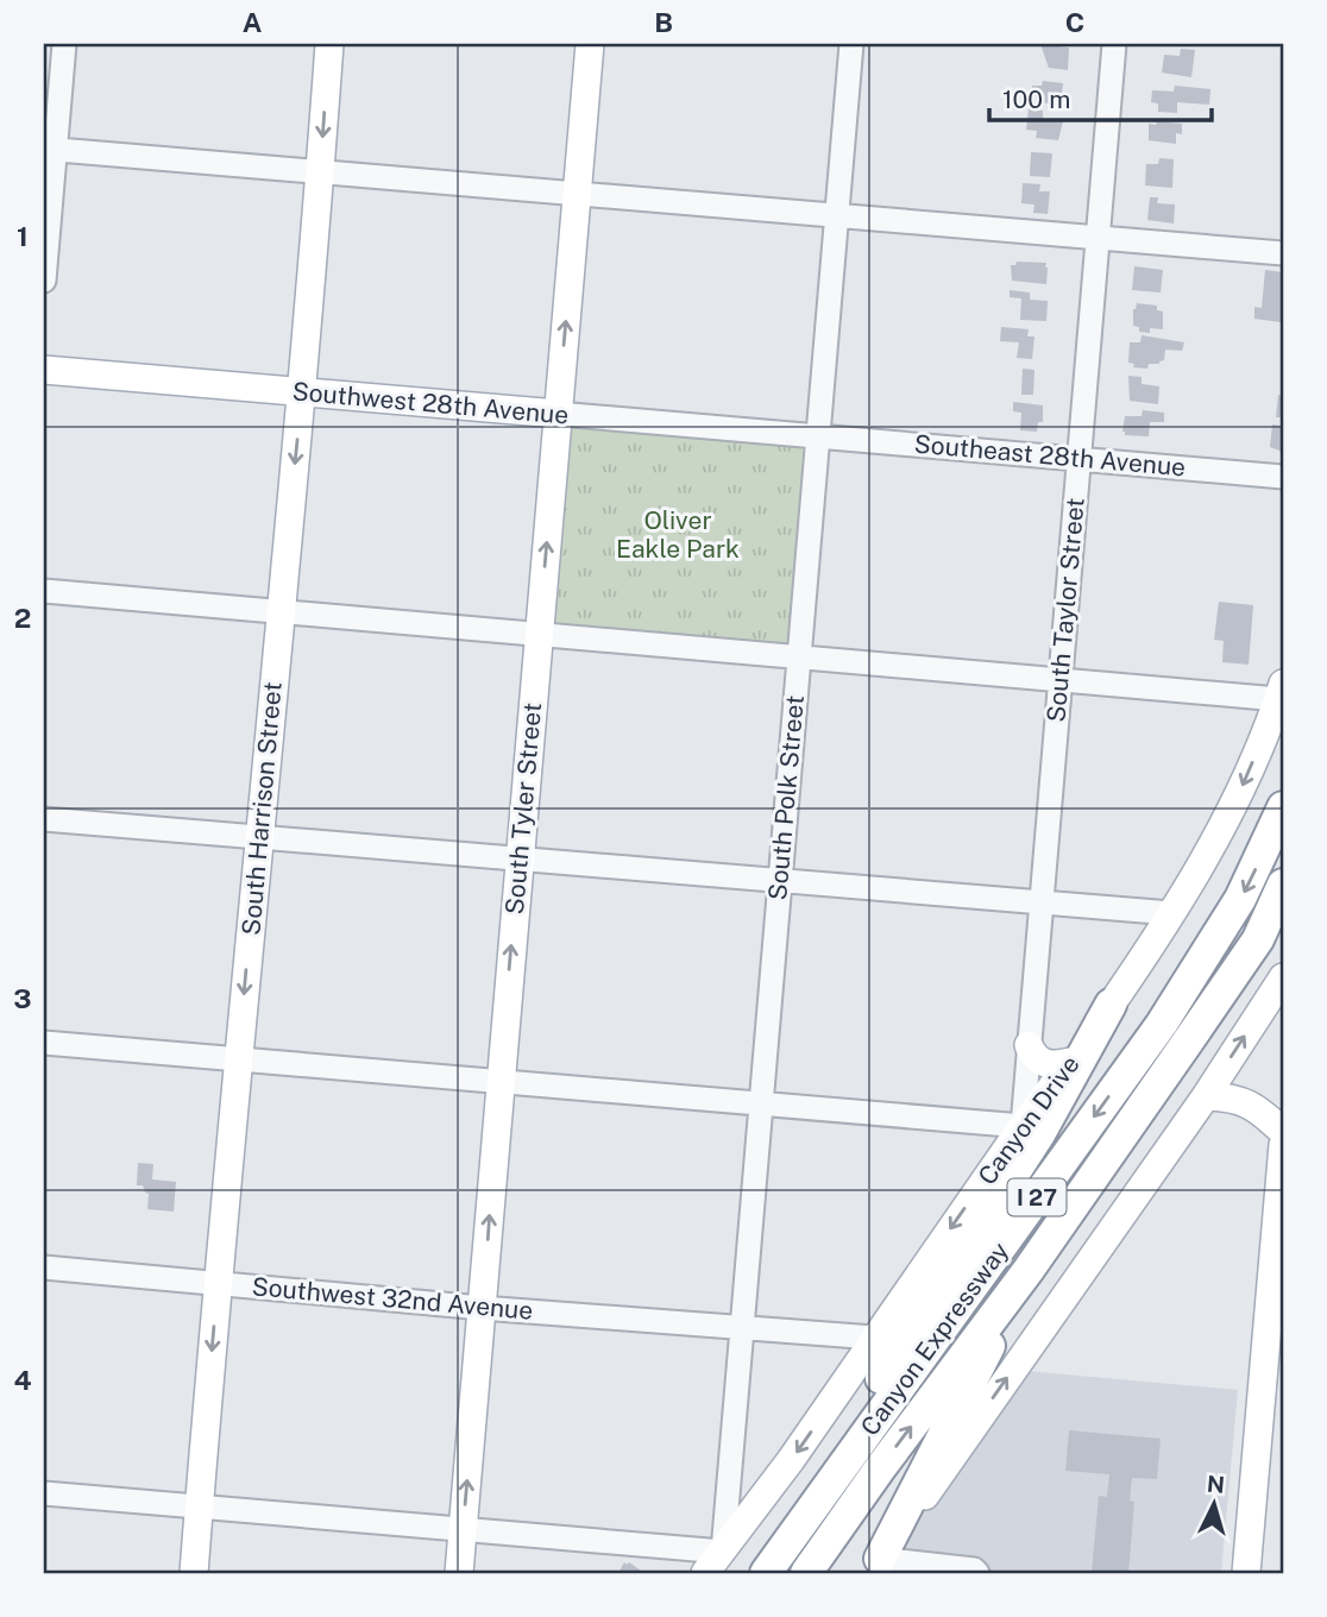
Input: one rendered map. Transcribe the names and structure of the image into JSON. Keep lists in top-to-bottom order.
{
  "streets": {
    "highway": ["I 27", "Canyon Expressway"],
    "main road": [
      "Southwest 28th Avenue",
      "South Harrison Street",
      "South Tyler Street",
      "Canyon Drive"
    ],
    "street": [
      "Southeast 28th Avenue",
      "South Taylor Street",
      "South Polk Street",
      "Southwest 32nd Avenue"
    ]
  },
  "crossings": [
    ["Southwest 28th Avenue", "Southeast 28th Avenue"],
    ["Southwest 28th Avenue", "South Polk Street"],
    ["Southwest 28th Avenue", "South Harrison Street"],
    ["Southwest 28th Avenue", "South Tyler Street"],
    ["Southeast 28th Avenue", "South Taylor Street"],
    ["Southeast 28th Avenue", "South Polk Street"],
    ["South Taylor Street", "Canyon Drive"],
    ["South Polk Street", "Canyon Drive"],
    ["South Polk Street", "Southwest 32nd Avenue"],
    ["South Harrison Street", "Southwest 32nd Avenue"],
    ["South Tyler Street", "Southwest 32nd Avenue"],
    ["Canyon Drive", "Southwest 32nd Avenue"]
  ],
  "one_way": ["South Harrison Street", "South Tyler Street"],
  "parks": ["Oliver Eakle Park"],
  "scale_bar": "100 m",
  "north": "top",
  "grid": {
    "columns": ["A", "B", "C"],
    "rows": [
      "1",
      "2",
      "3",
      "4"
    ]
  }
}
